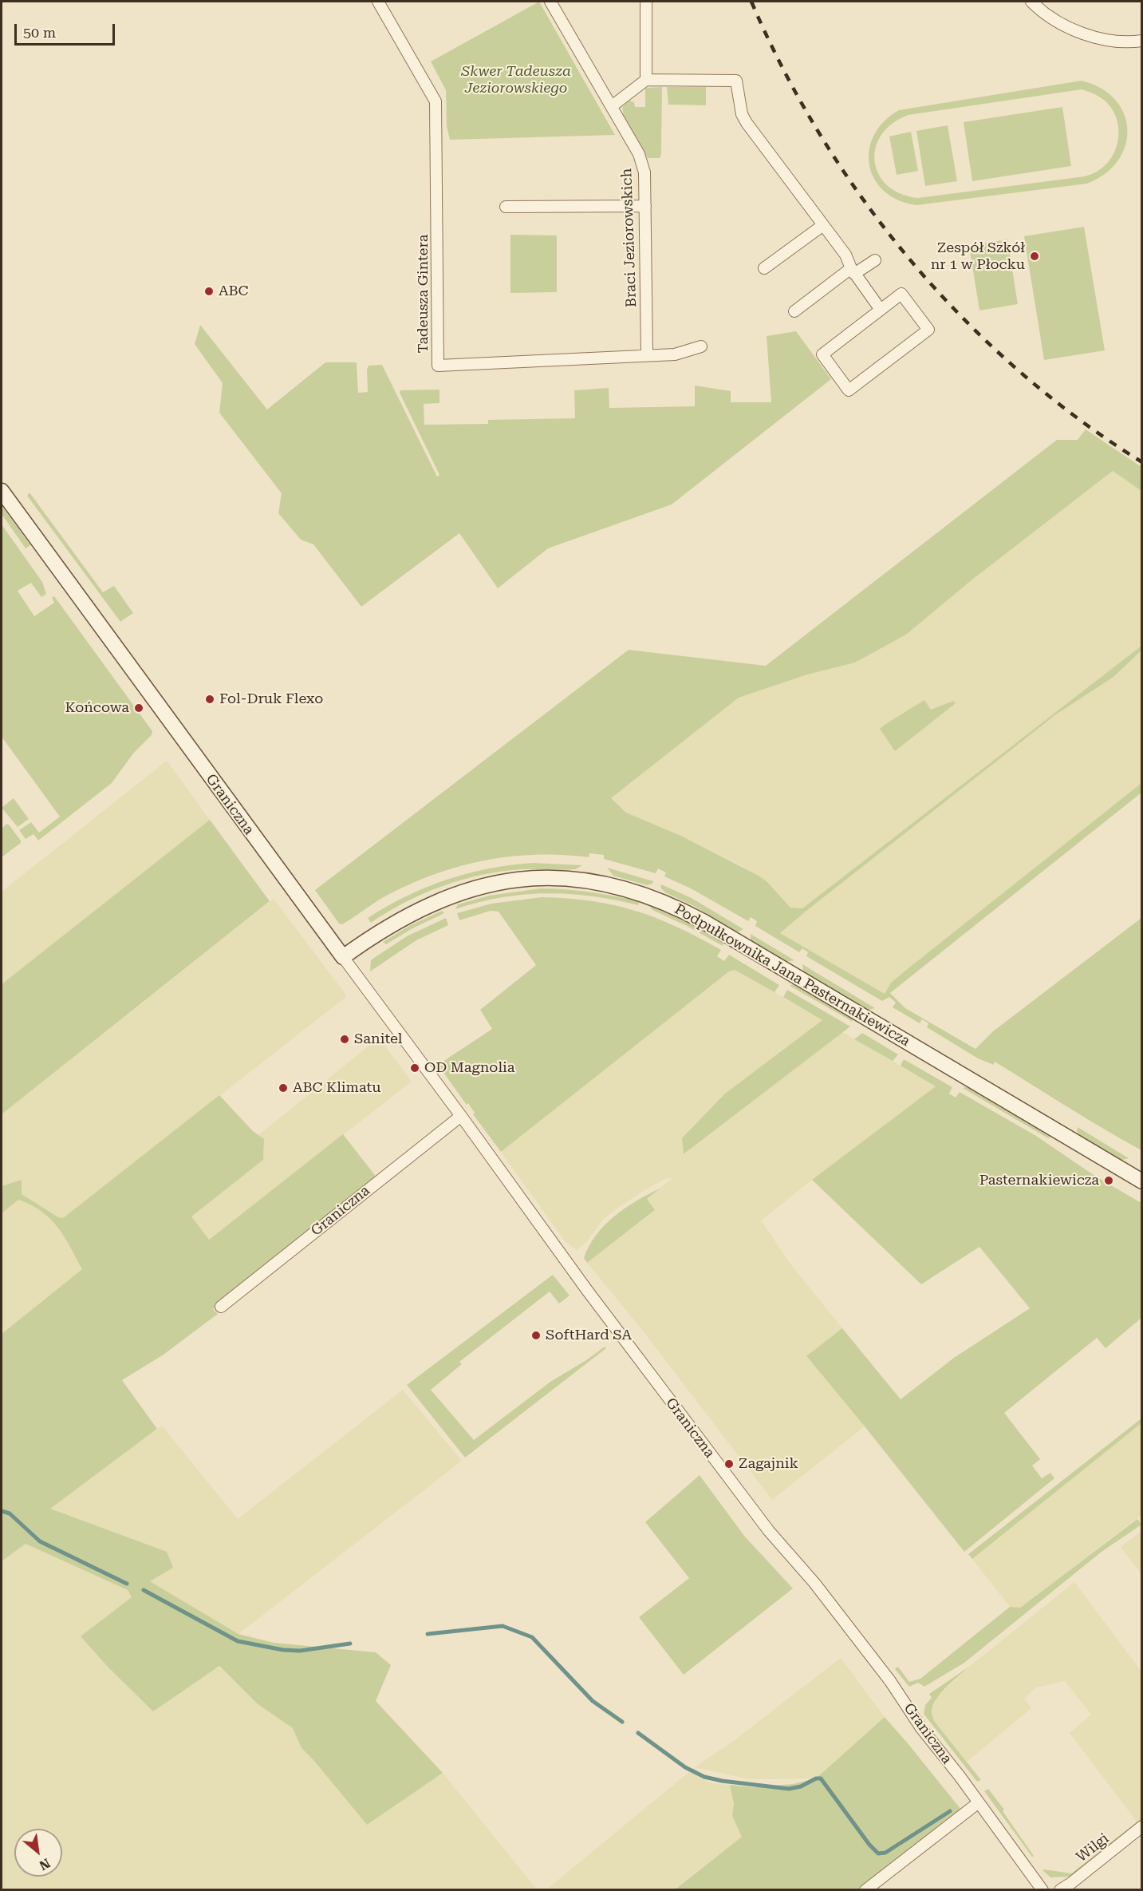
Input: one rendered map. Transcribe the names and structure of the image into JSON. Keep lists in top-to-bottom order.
{
  "streets": {
    "street": [
      "Braci Jeziorowskich",
      "Tadeusza Gintera",
      "Graniczna",
      "Podpułkownika Jana Pasternakiewicza",
      "Wilgi"
    ]
  },
  "crossings": [
    ["Braci Jeziorowskich", "Tadeusza Gintera"],
    ["Graniczna", "Podpułkownika Jana Pasternakiewicza"]
  ],
  "parks": ["Skwer Tadeusza Jeziorowskiego"],
  "places": [
    "Zespół Szkół nr 1 w Płocku",
    "ABC",
    "Fol-Druk Flexo",
    "Końcowa",
    "Sanitel",
    "OD Magnolia",
    "ABC Klimatu",
    "Pasternakiewicza",
    "SoftHard SA",
    "Zagajnik"
  ],
  "scale_bar": "50 m",
  "north": "bottom right"
}
